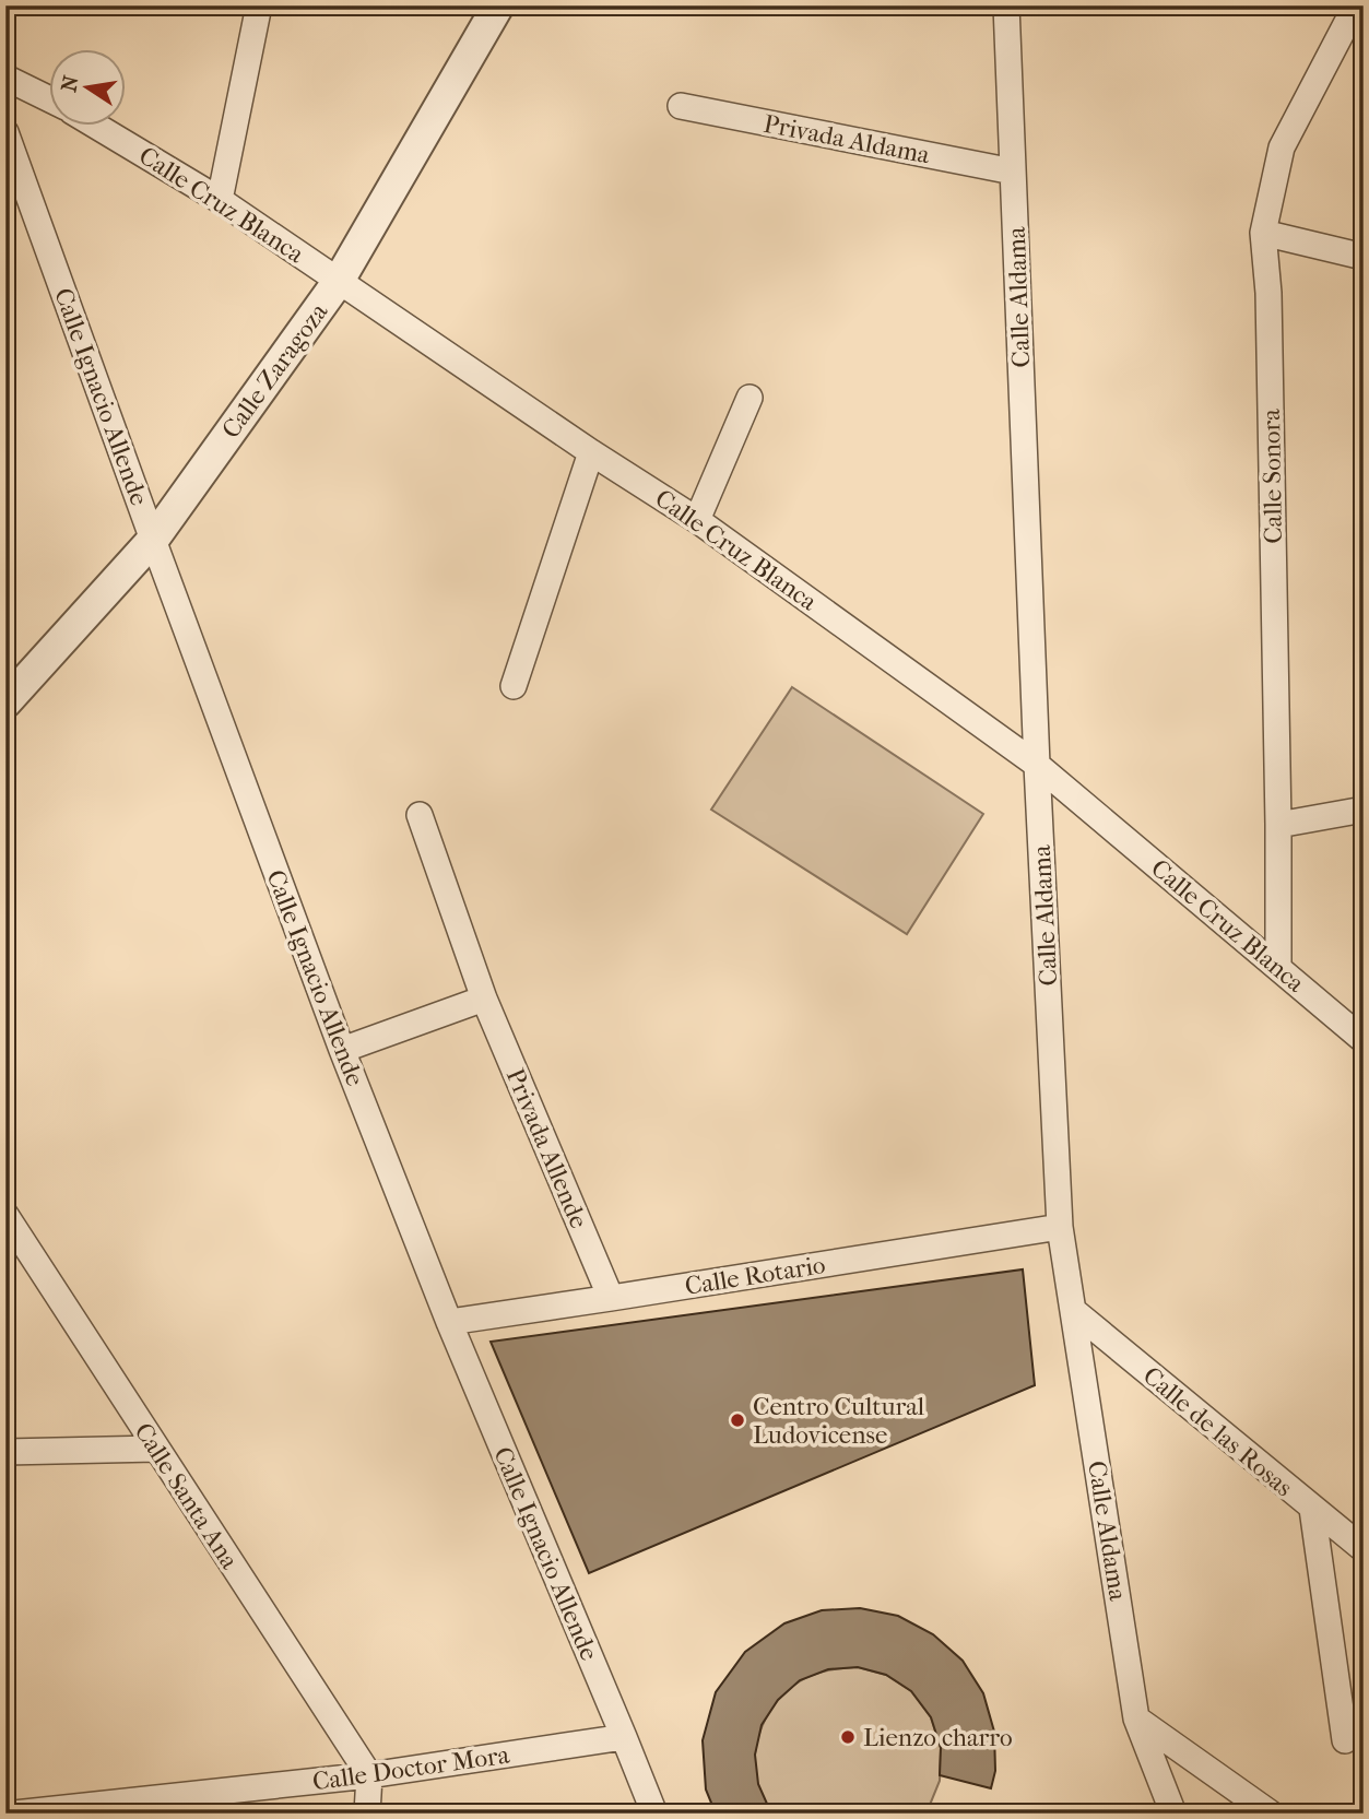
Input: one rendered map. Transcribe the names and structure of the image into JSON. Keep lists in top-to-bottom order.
{
  "streets": {
    "street": [
      "Privada Aldama",
      "Calle Cruz Blanca",
      "Calle Aldama",
      "Calle Zaragoza",
      "Calle Ignacio Allende",
      "Calle Sonora",
      "Privada Allende",
      "Calle Rotario",
      "Calle de las Rosas",
      "Calle Santa Ana",
      "Calle Doctor Mora"
    ]
  },
  "crossings": [
    ["Privada Aldama", "Calle Aldama"],
    ["Calle Cruz Blanca", "Calle Aldama"],
    ["Calle Cruz Blanca", "Calle Zaragoza"],
    ["Calle Cruz Blanca", "Calle Sonora"],
    ["Calle Aldama", "Calle Rotario"],
    ["Calle Aldama", "Calle de las Rosas"],
    ["Calle Zaragoza", "Calle Ignacio Allende"],
    ["Calle Ignacio Allende", "Calle Rotario"],
    ["Calle Ignacio Allende", "Calle Doctor Mora"],
    ["Privada Allende", "Calle Rotario"],
    ["Calle Santa Ana", "Calle Doctor Mora"]
  ],
  "places": ["Centro Cultural Ludovicense", "Lienzo charro"],
  "north": "left"
}
